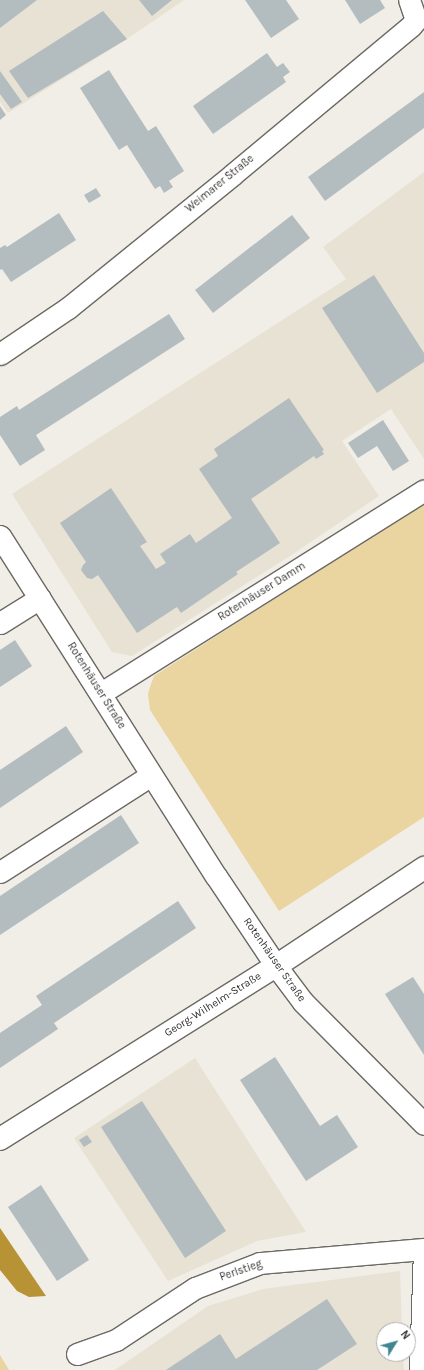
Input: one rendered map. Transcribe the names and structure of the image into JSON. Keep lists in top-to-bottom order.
{
  "streets": {
    "street": [
      "Weimarer Straße",
      "Rotenhäuser Damm",
      "Rotenhäuser Straße",
      "Georg-Wilhelm-Straße",
      "Perlstieg"
    ]
  },
  "crossings": [
    ["Rotenhäuser Damm", "Rotenhäuser Straße"],
    ["Rotenhäuser Straße", "Georg-Wilhelm-Straße"]
  ],
  "north": "top right"
}
